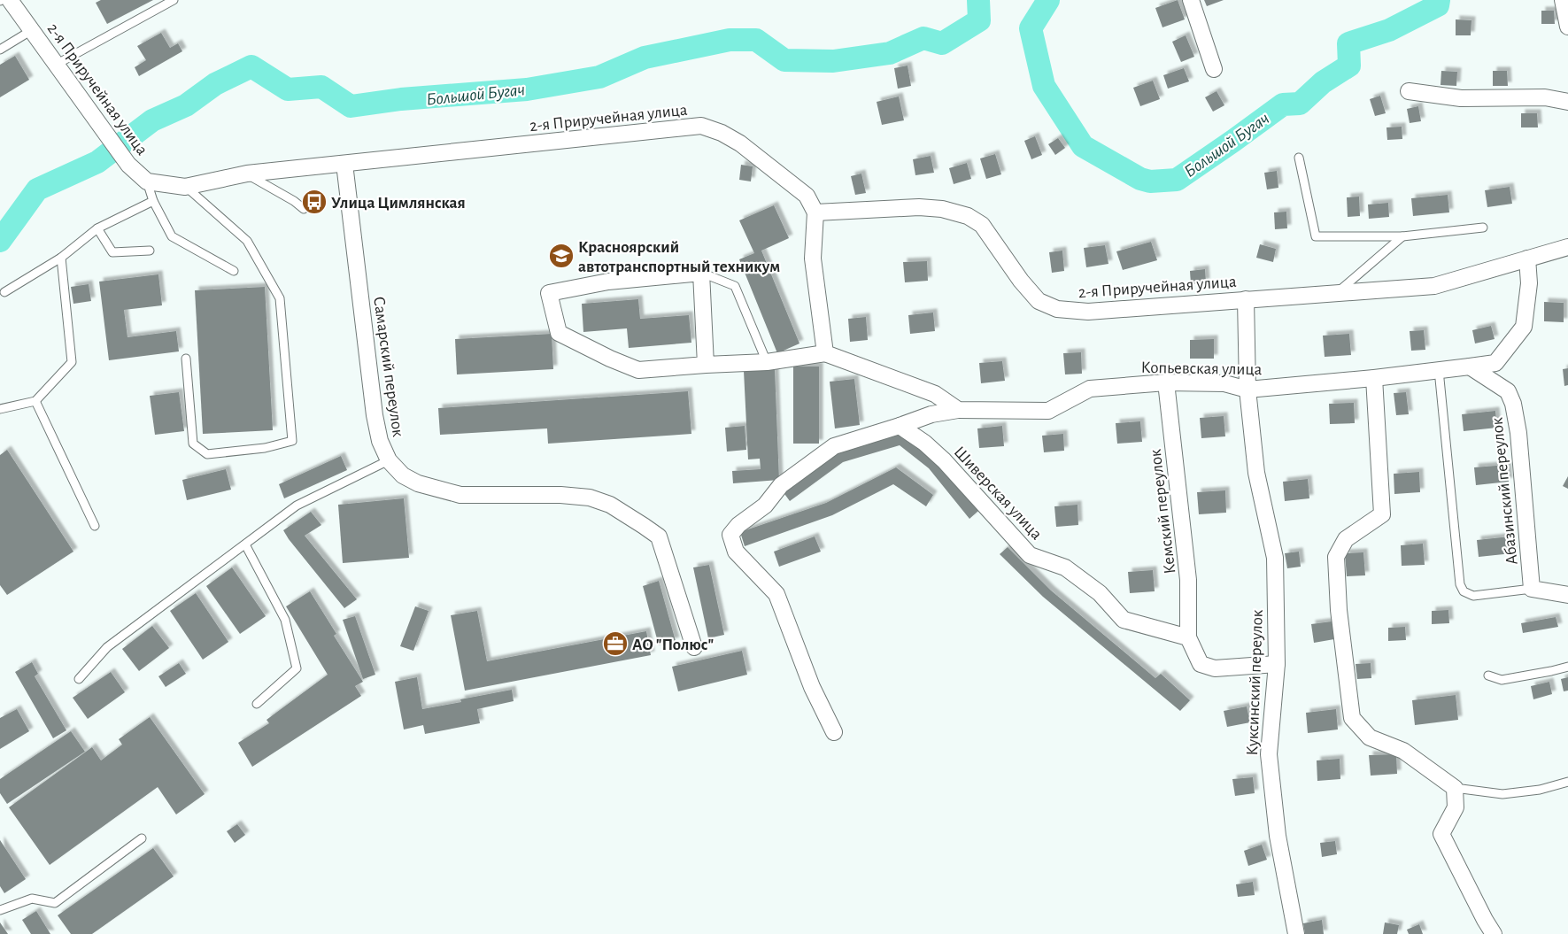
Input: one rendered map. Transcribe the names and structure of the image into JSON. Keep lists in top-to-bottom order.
{
  "streets": {
    "street": [
      "2-я Приручейная улица",
      "Самарский переулок",
      "Копьевская улица",
      "Абазинский переулок",
      "Шиверская улица",
      "Кемский переулок",
      "Куксинский переулок"
    ]
  },
  "crossings": [
    ["2-я Приручейная улица", "Самарский переулок"],
    ["2-я Приручейная улица", "Куксинский переулок"],
    ["Копьевская улица", "Абазинский переулок"],
    ["Копьевская улица", "Шиверская улица"],
    ["Копьевская улица", "Кемский переулок"],
    ["Копьевская улица", "Куксинский переулок"],
    ["Шиверская улица", "Кемский переулок"]
  ],
  "water": ["Большой Бугач"],
  "places": {
    "bus stop": ["Улица Цимлянская"],
    "school or university": ["Красноярский автотранспортный техникум"],
    "office": ["АО \"Полюс\""]
  }
}
